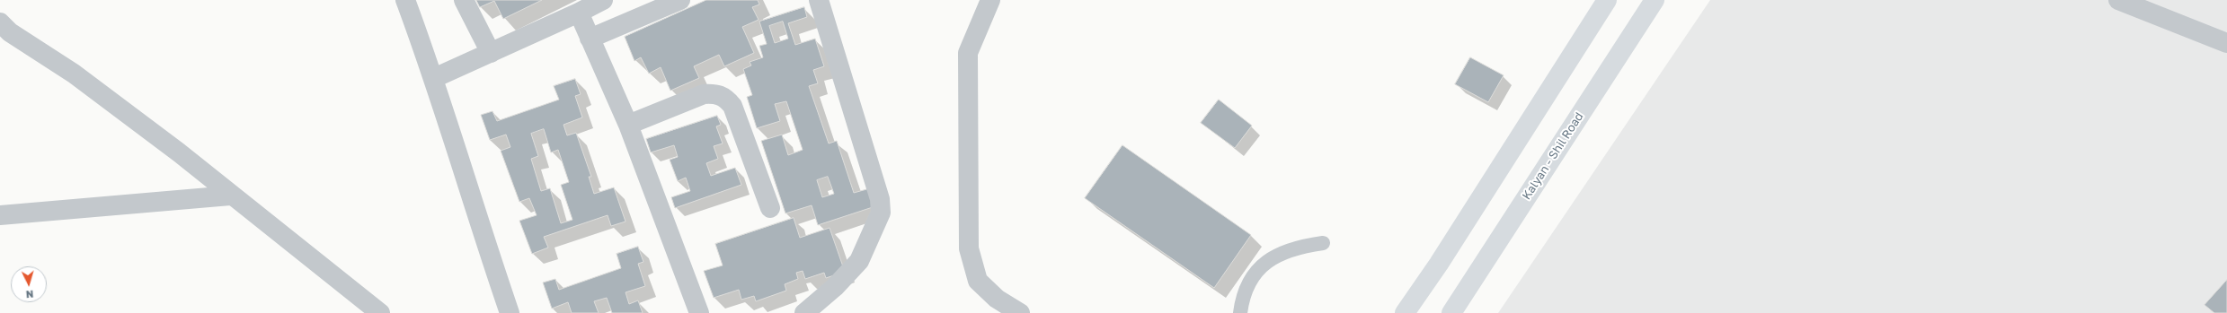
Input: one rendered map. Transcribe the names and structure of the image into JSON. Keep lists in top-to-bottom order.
{
  "streets": {
    "main road": ["Kalyan - Shil Road"]
  },
  "north": "bottom"
}
